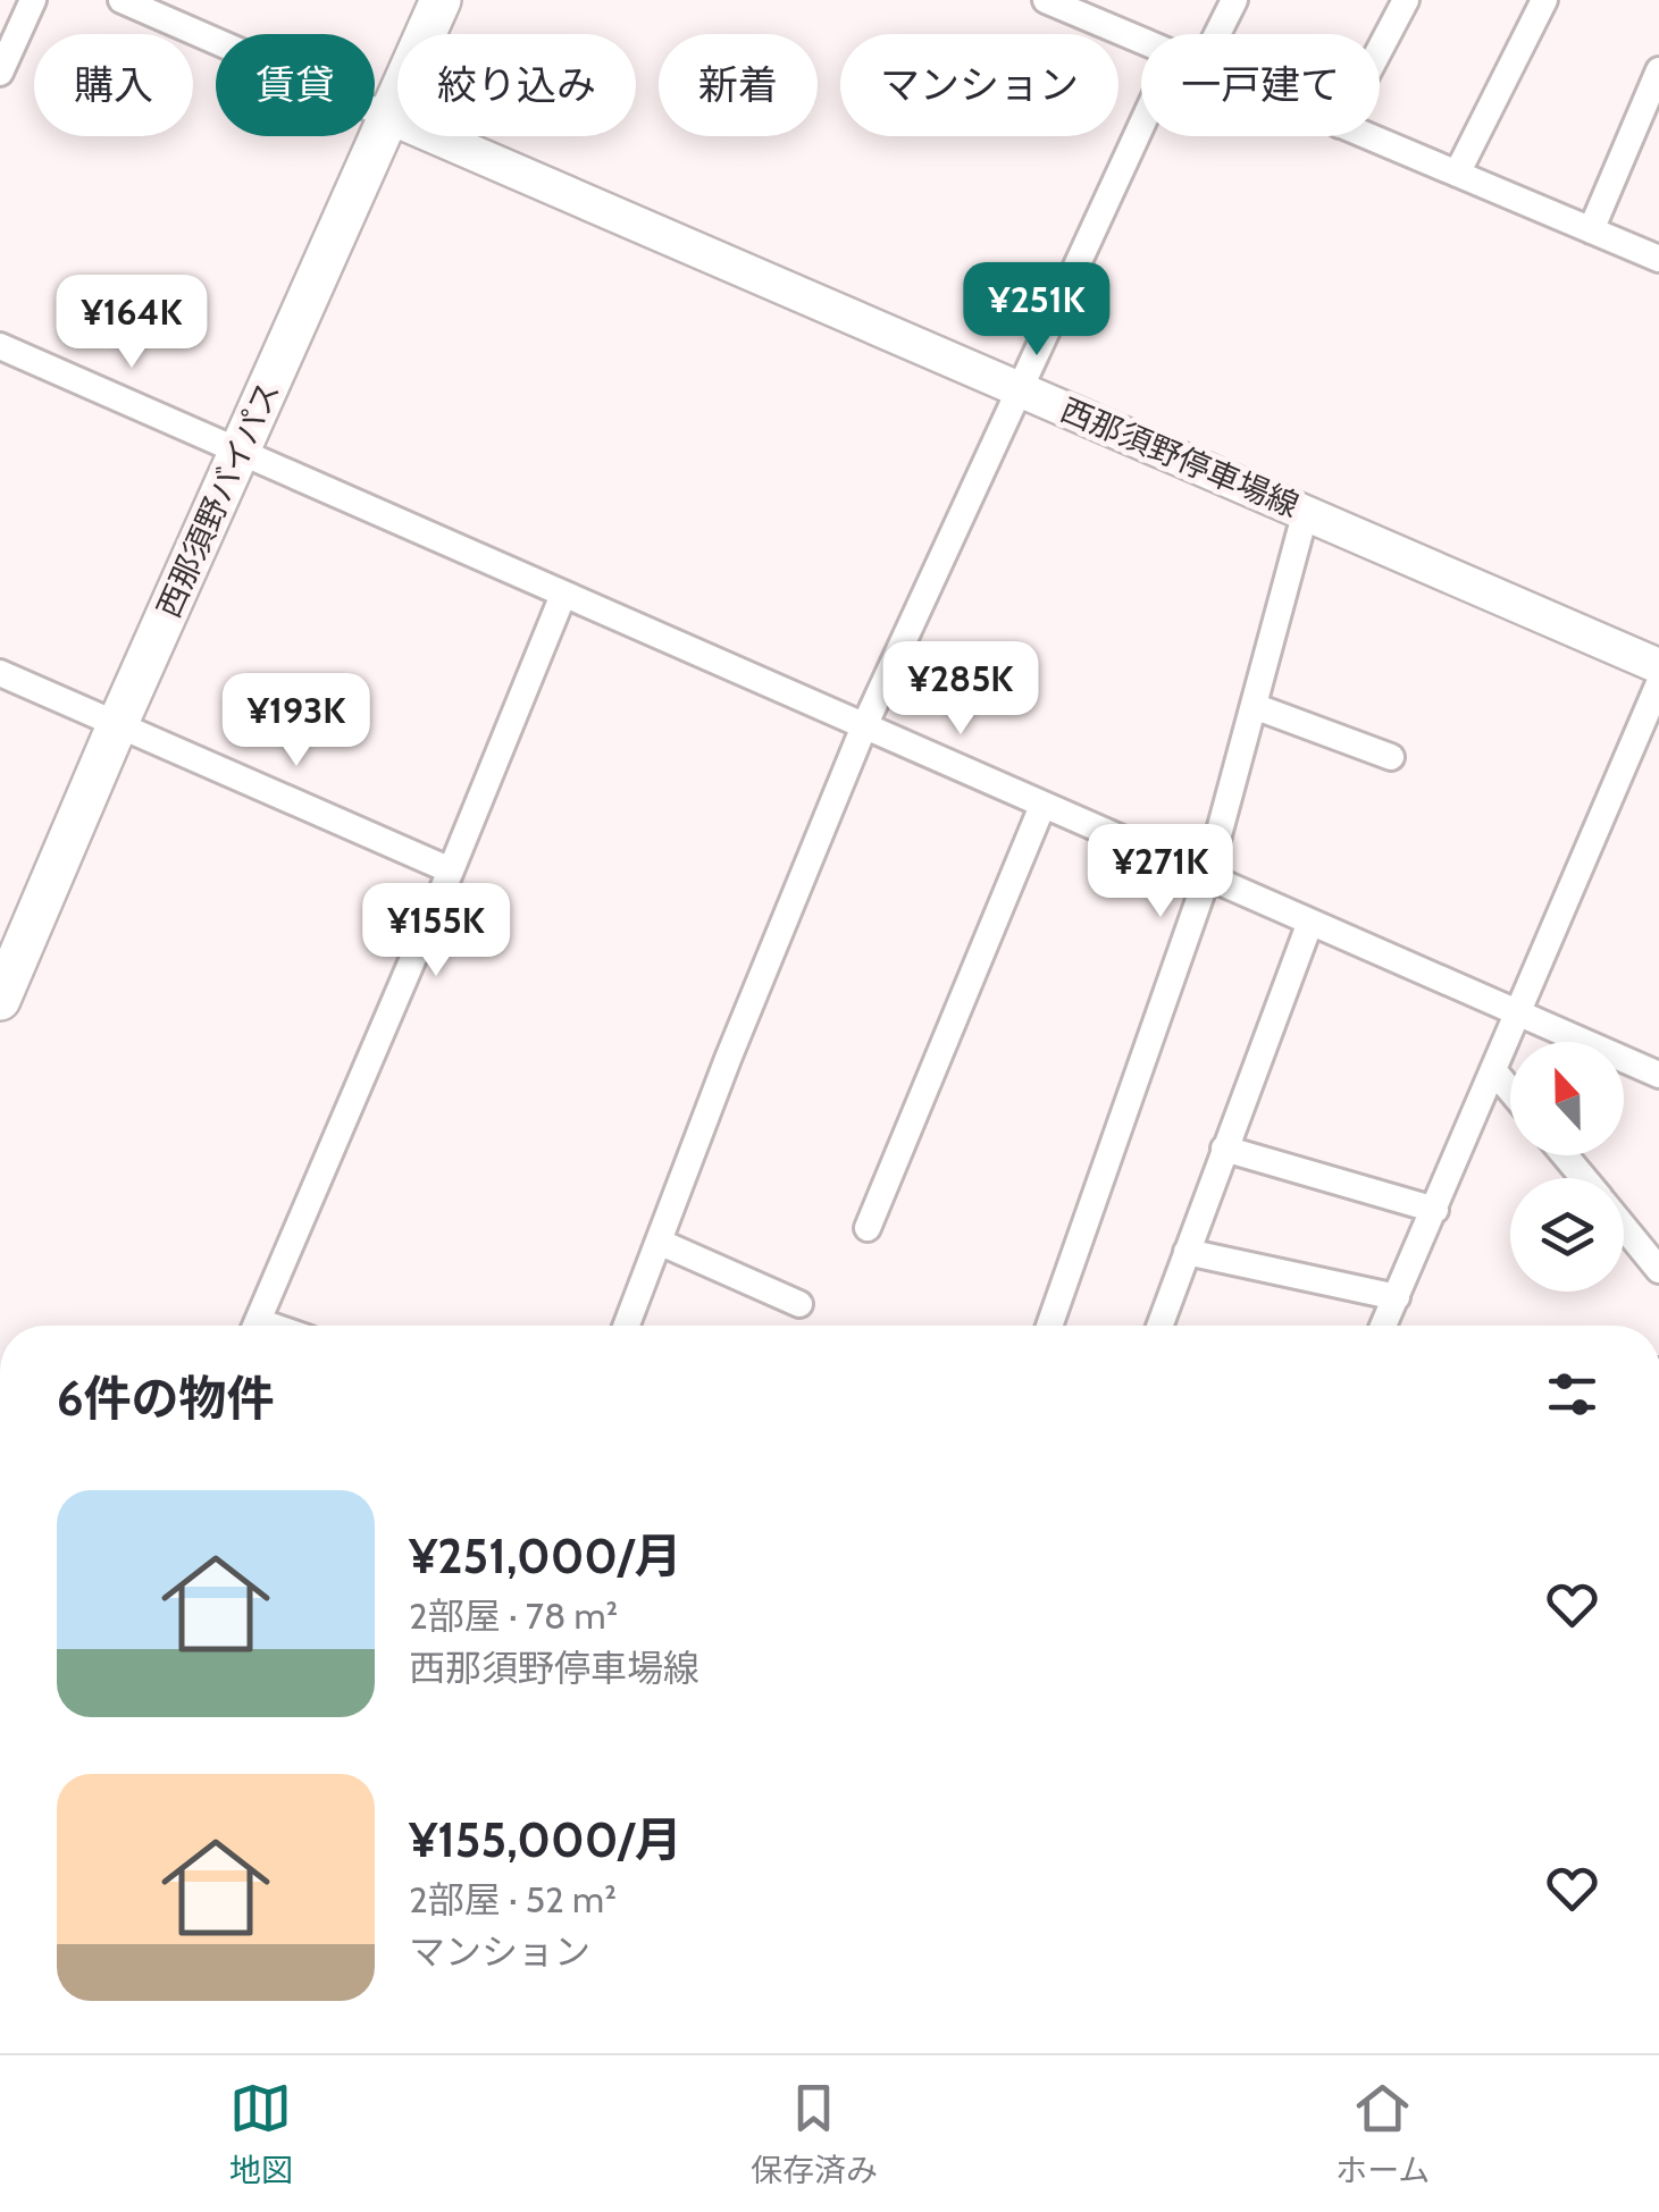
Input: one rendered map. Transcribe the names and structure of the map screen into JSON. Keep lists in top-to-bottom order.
{
  "streets": {
    "highway": ["西那須野バイパス"],
    "main road": ["西那須野停車場線"]
  },
  "crossings": [
    ["西那須野停車場線", "西那須野バイパス"]
  ],
  "north": "top",
  "page": {
    "chip": [
      "購入",
      "賃貸",
      "絞り込み",
      "新着",
      "マンション",
      "一戸建て"
    ],
    "price": [
      "¥251K",
      "¥164K",
      "¥285K",
      "¥193K",
      "¥271K",
      "¥155K"
    ],
    "heading": "6件の物件",
    "list": [
      {
        "name": "¥251,000/月",
        "note": "2部屋 · 78 m² · 西那須野停車場線"
      },
      {
        "name": "¥155,000/月",
        "note": "2部屋 · 52 m² · マンション"
      }
    ],
    "tabs": ["地図", "保存済み", "ホーム"]
  }
}
